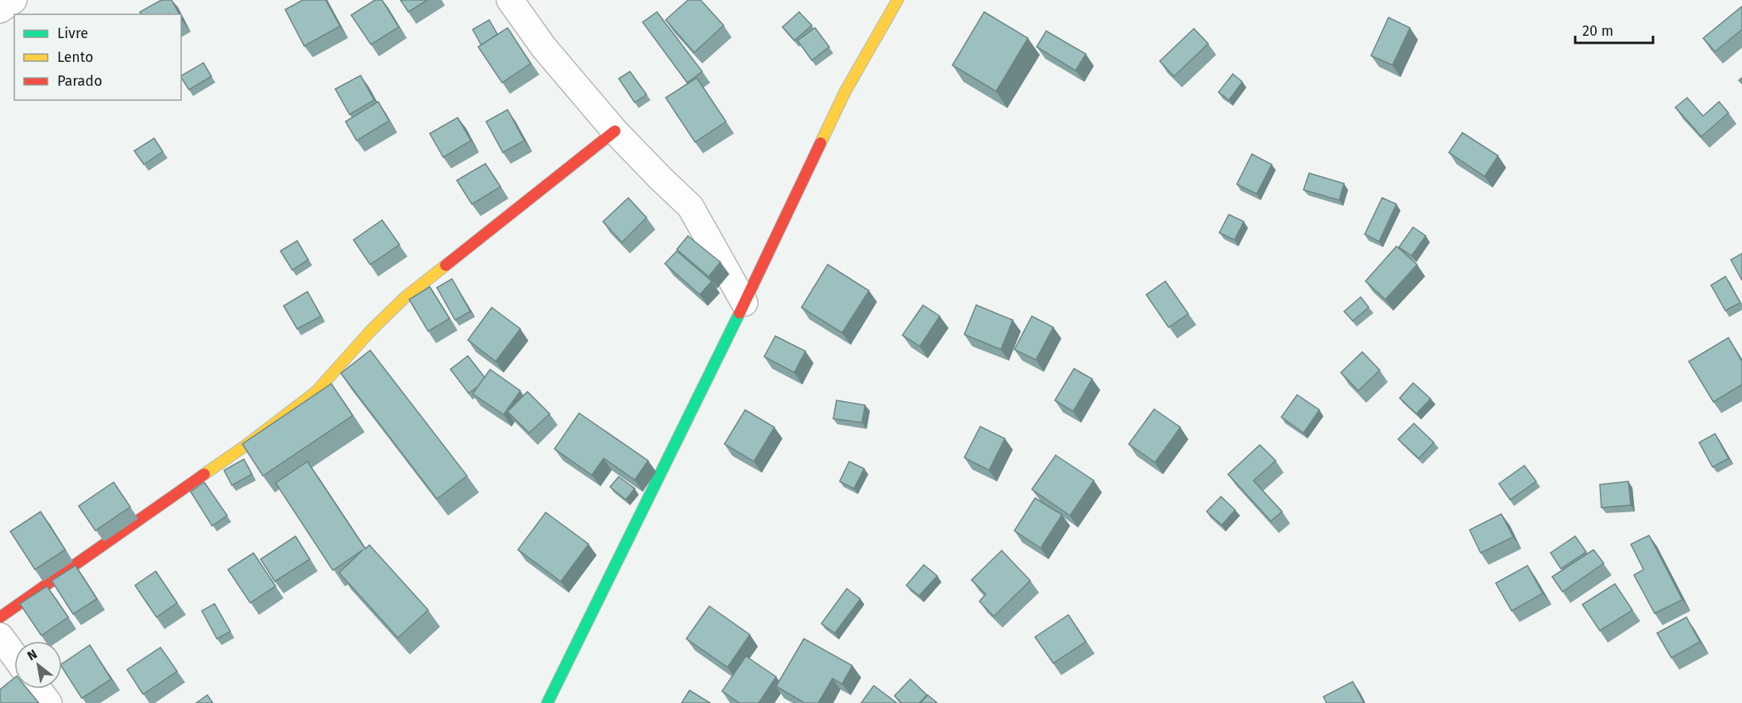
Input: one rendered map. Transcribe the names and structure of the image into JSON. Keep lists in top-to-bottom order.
{
  "legend": ["Livre", "Lento", "Parado"],
  "scale_bar": "20 m",
  "north": "top left"
}
